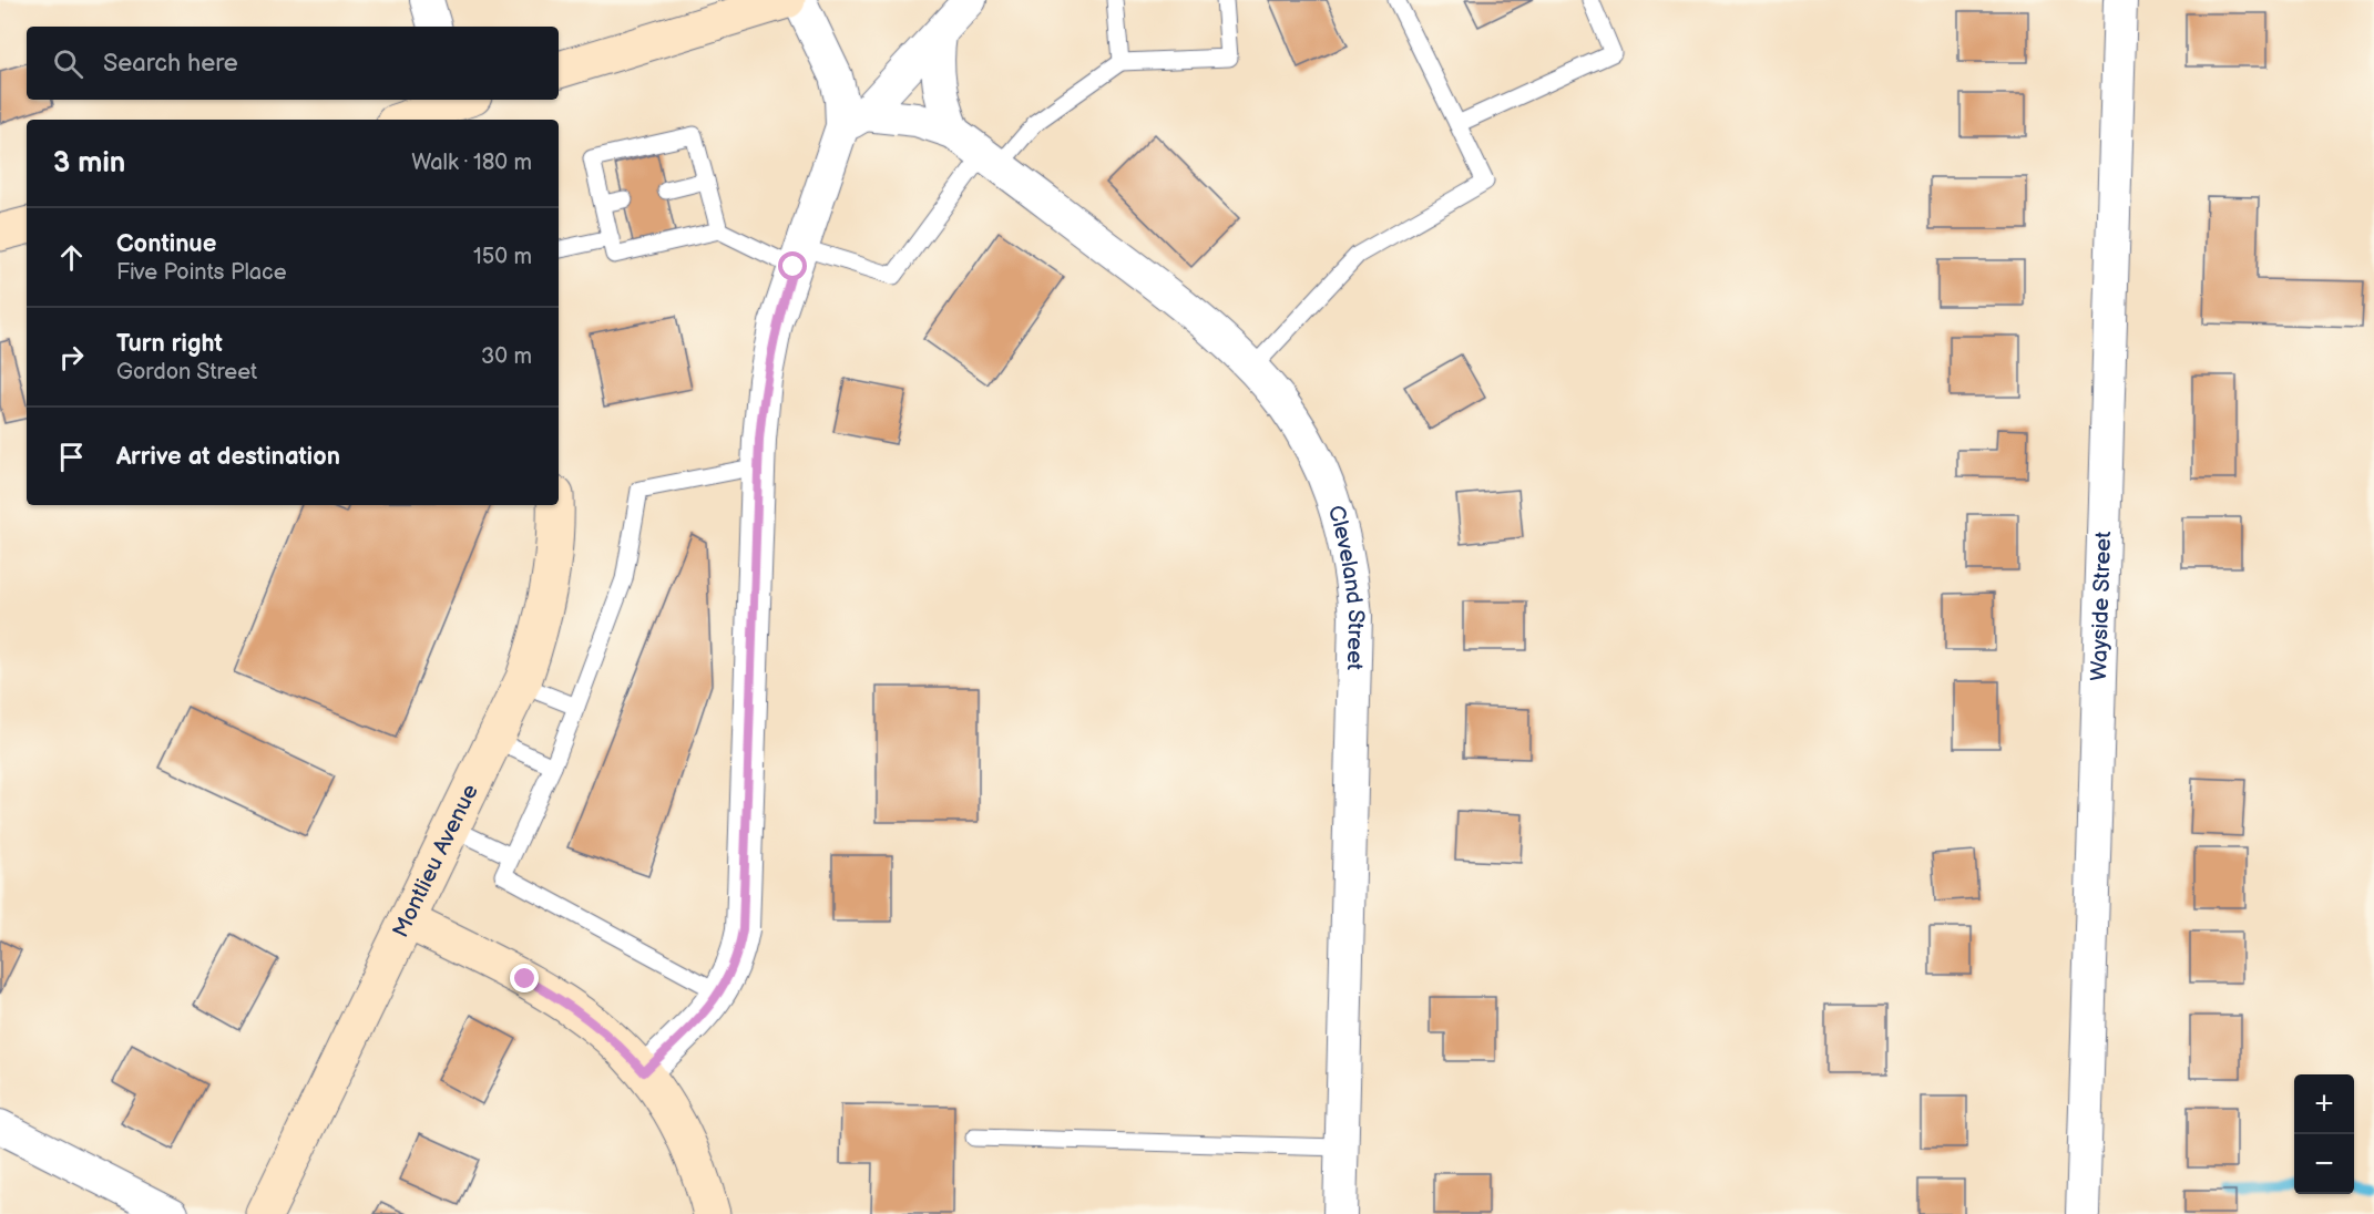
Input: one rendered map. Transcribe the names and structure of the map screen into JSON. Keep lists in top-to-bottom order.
{
  "streets": {
    "street": ["Cleveland Street", "Wayside Street", "Montlieu Avenue"]
  },
  "page": {
    "search": "Search here",
    "heading": ["3 min", "Walk · 180 m"],
    "list": [
      ["Continue", "Five Points Place", "150 m"],
      ["Turn right", "Gordon Street", "30 m"],
      "Arrive at destination"
    ],
    "map_buttons": ["+", "−"]
  }
}
